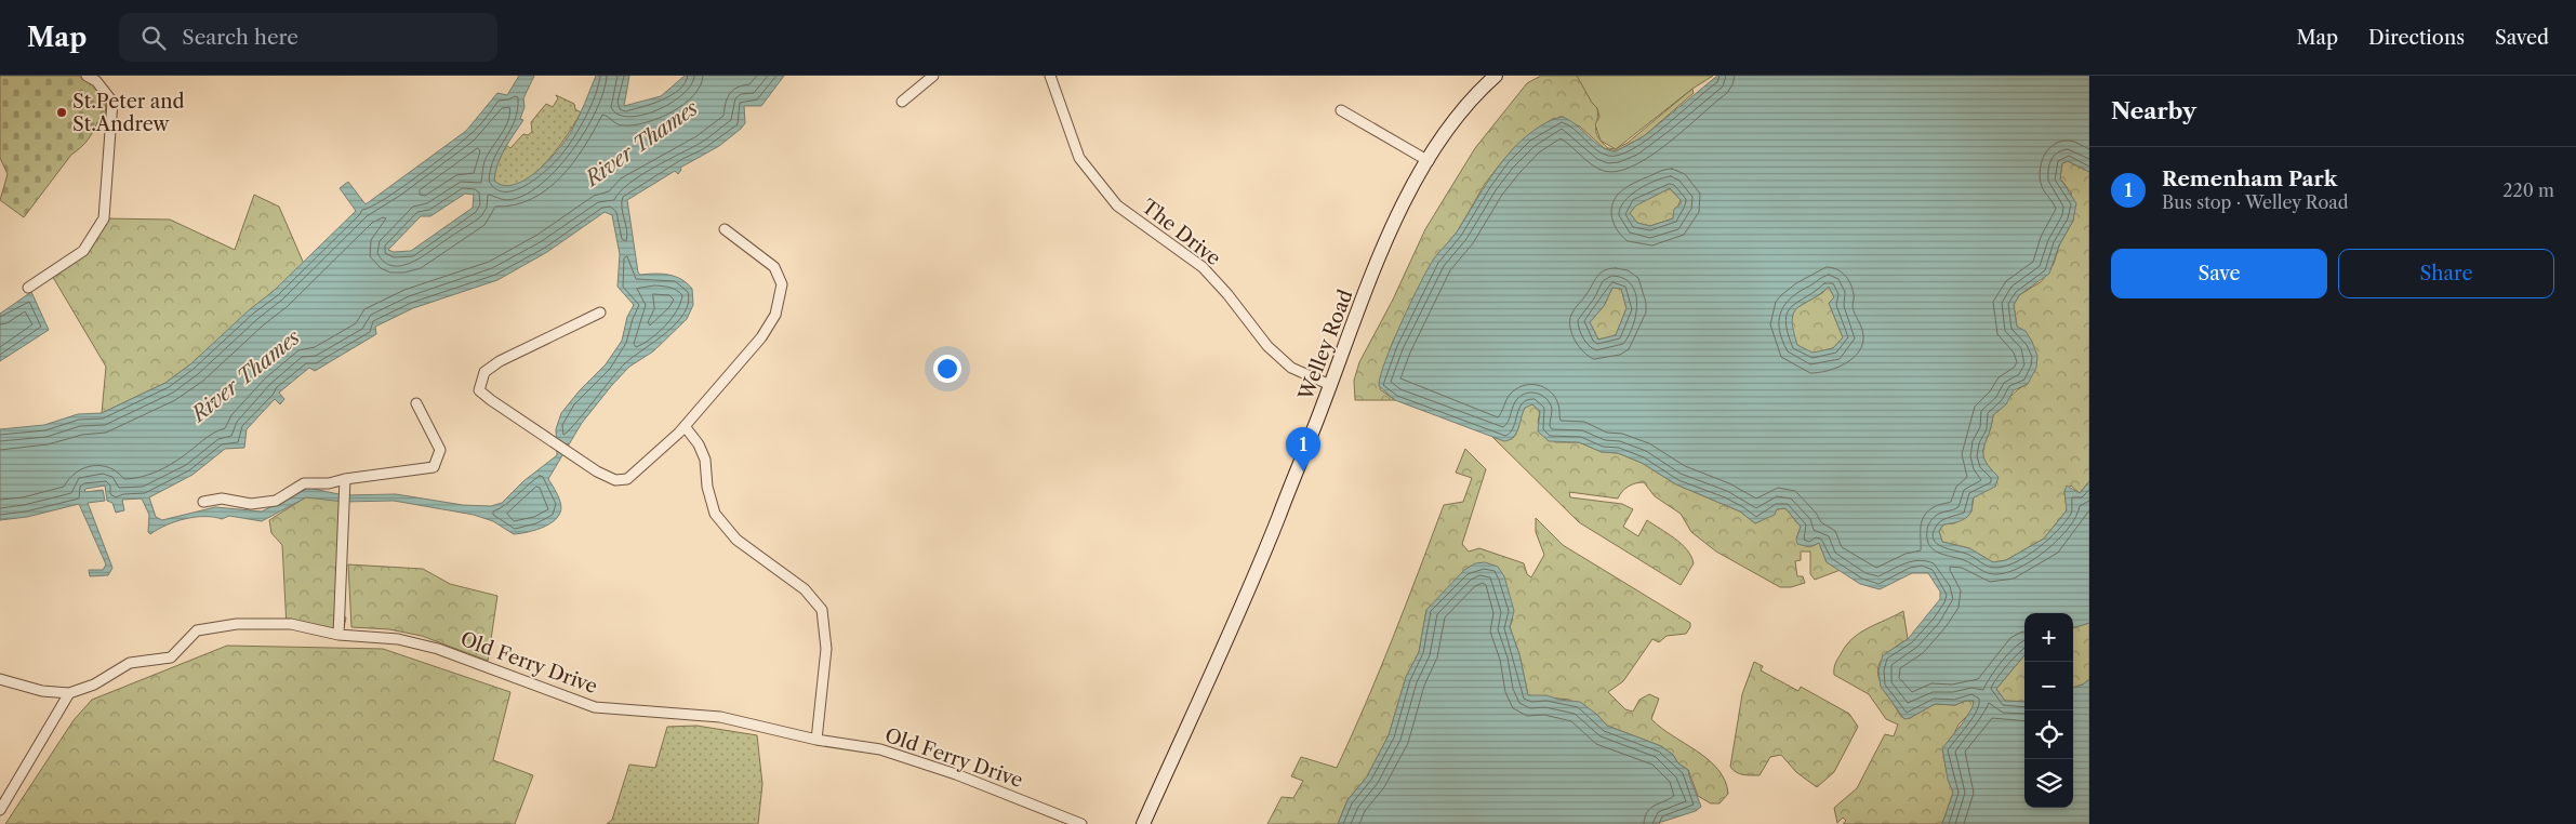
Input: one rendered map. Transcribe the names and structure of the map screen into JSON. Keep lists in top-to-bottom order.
{
  "streets": {
    "main road": ["Welley Road"],
    "street": ["The Drive", "Old Ferry Drive"]
  },
  "crossings": [
    ["The Drive", "Welley Road"]
  ],
  "water": ["River Thames"],
  "places": ["St.Peter and St.Andrew"],
  "page": {
    "header": "Map",
    "search": "Search here",
    "nav": ["Map", "Directions", "Saved"],
    "heading": "Nearby",
    "list": [
      {
        "mark": "1",
        "name": "Remenham Park",
        "note": "Bus stop · Welley Road",
        "value": "220 m"
      }
    ],
    "buttons": ["Save", "Share"],
    "pins": "1",
    "map_buttons": ["+", "−"]
  }
}
